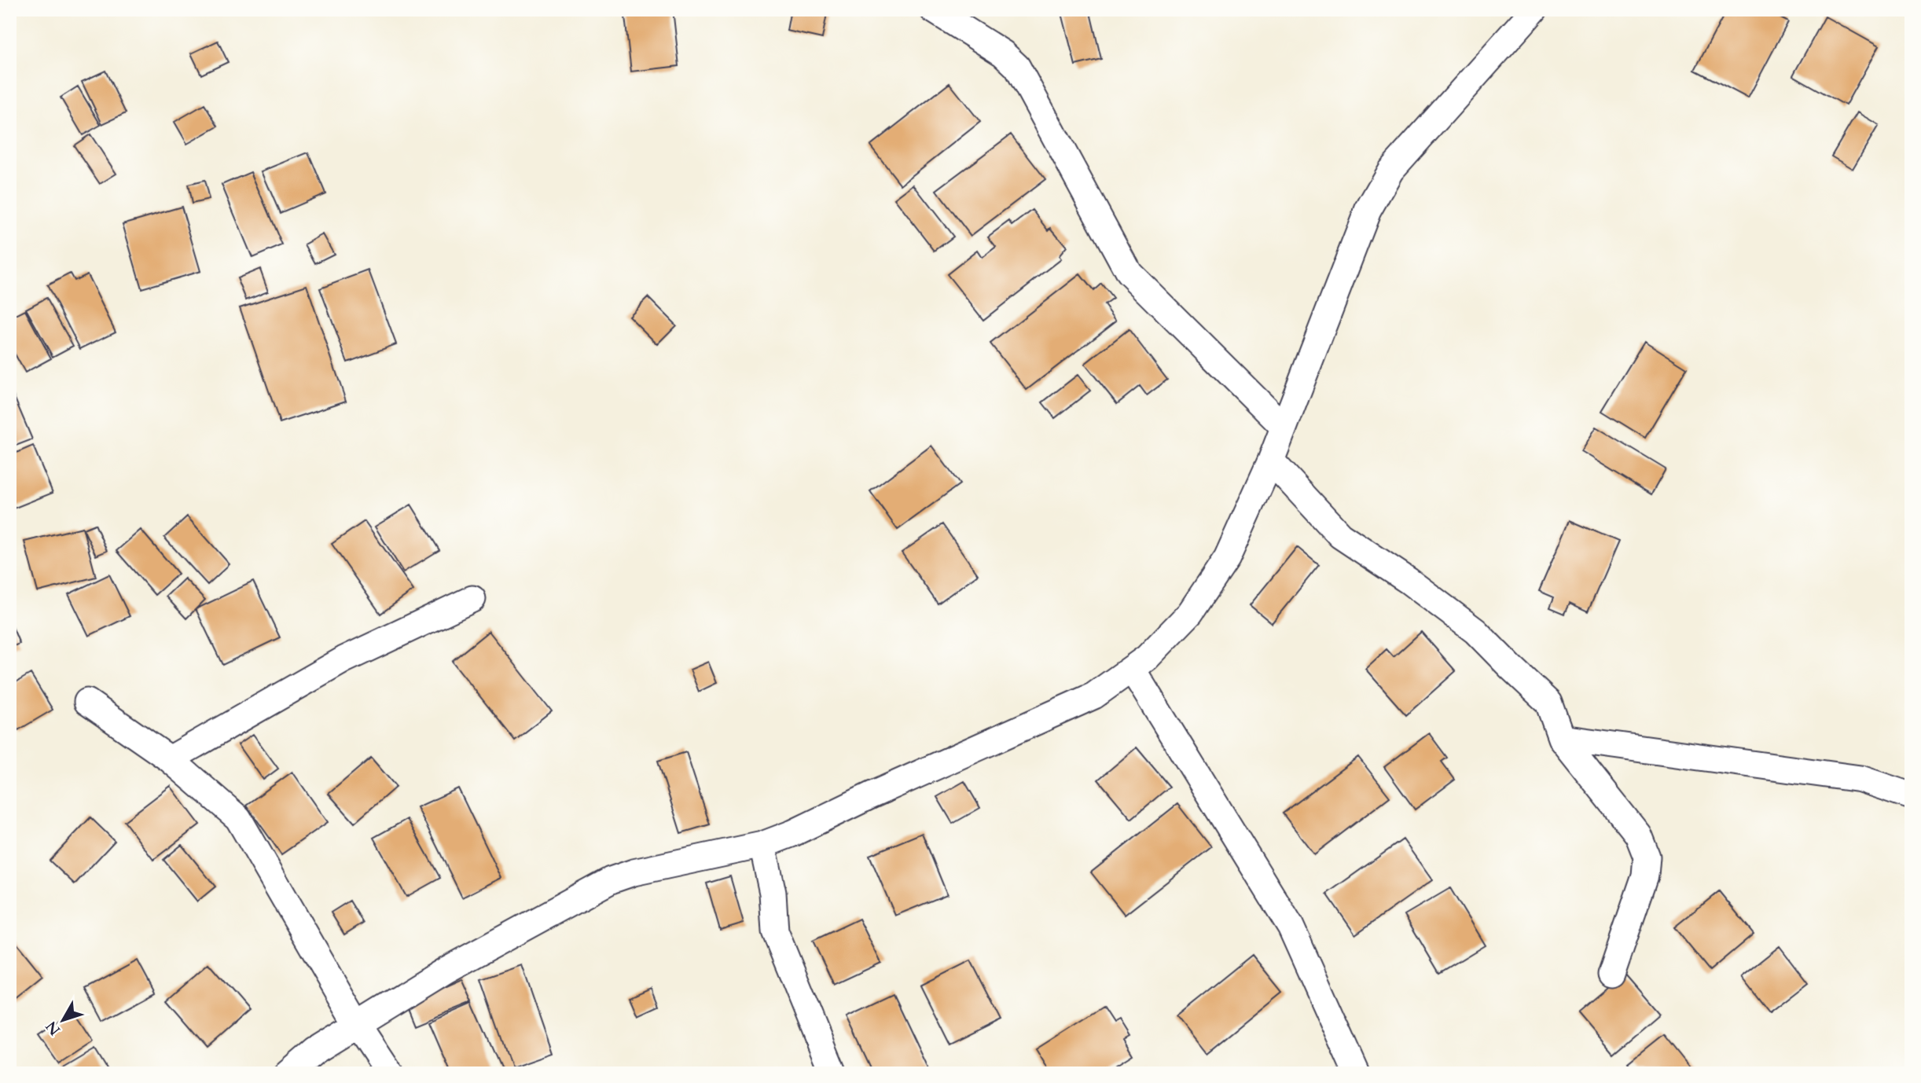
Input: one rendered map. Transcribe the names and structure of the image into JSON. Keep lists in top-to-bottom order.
{
  "north": "bottom left"
}
